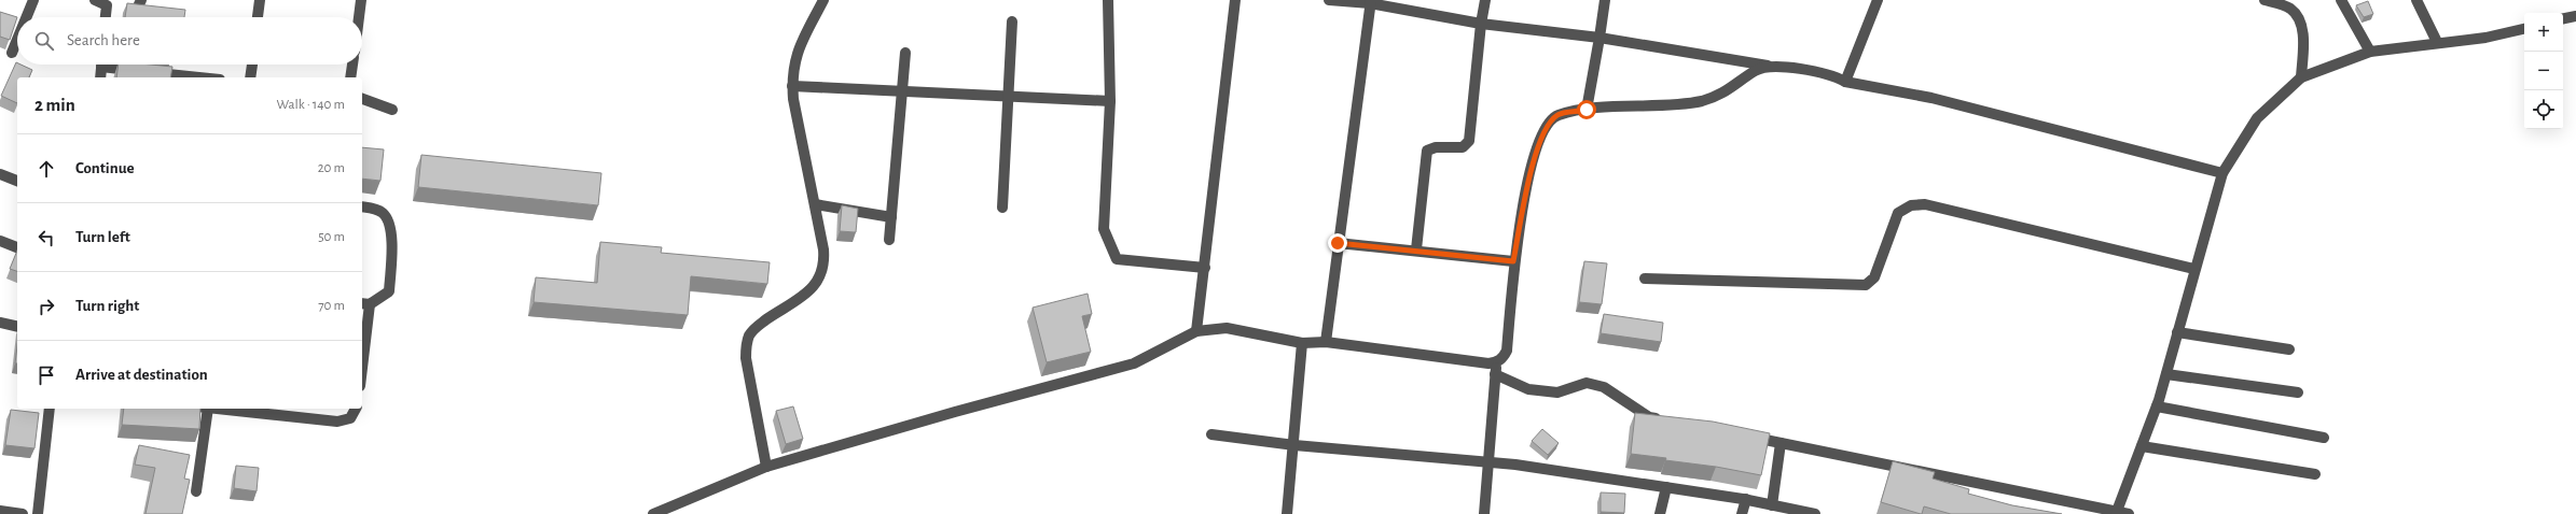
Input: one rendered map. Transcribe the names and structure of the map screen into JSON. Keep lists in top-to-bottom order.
{
  "page": {
    "map_buttons": ["+", "−"],
    "search": "Search here",
    "heading": ["2 min", "Walk · 140 m"],
    "list": [
      ["Continue", "20 m"],
      ["Turn left", "50 m"],
      ["Turn right", "70 m"],
      "Arrive at destination"
    ]
  }
}
